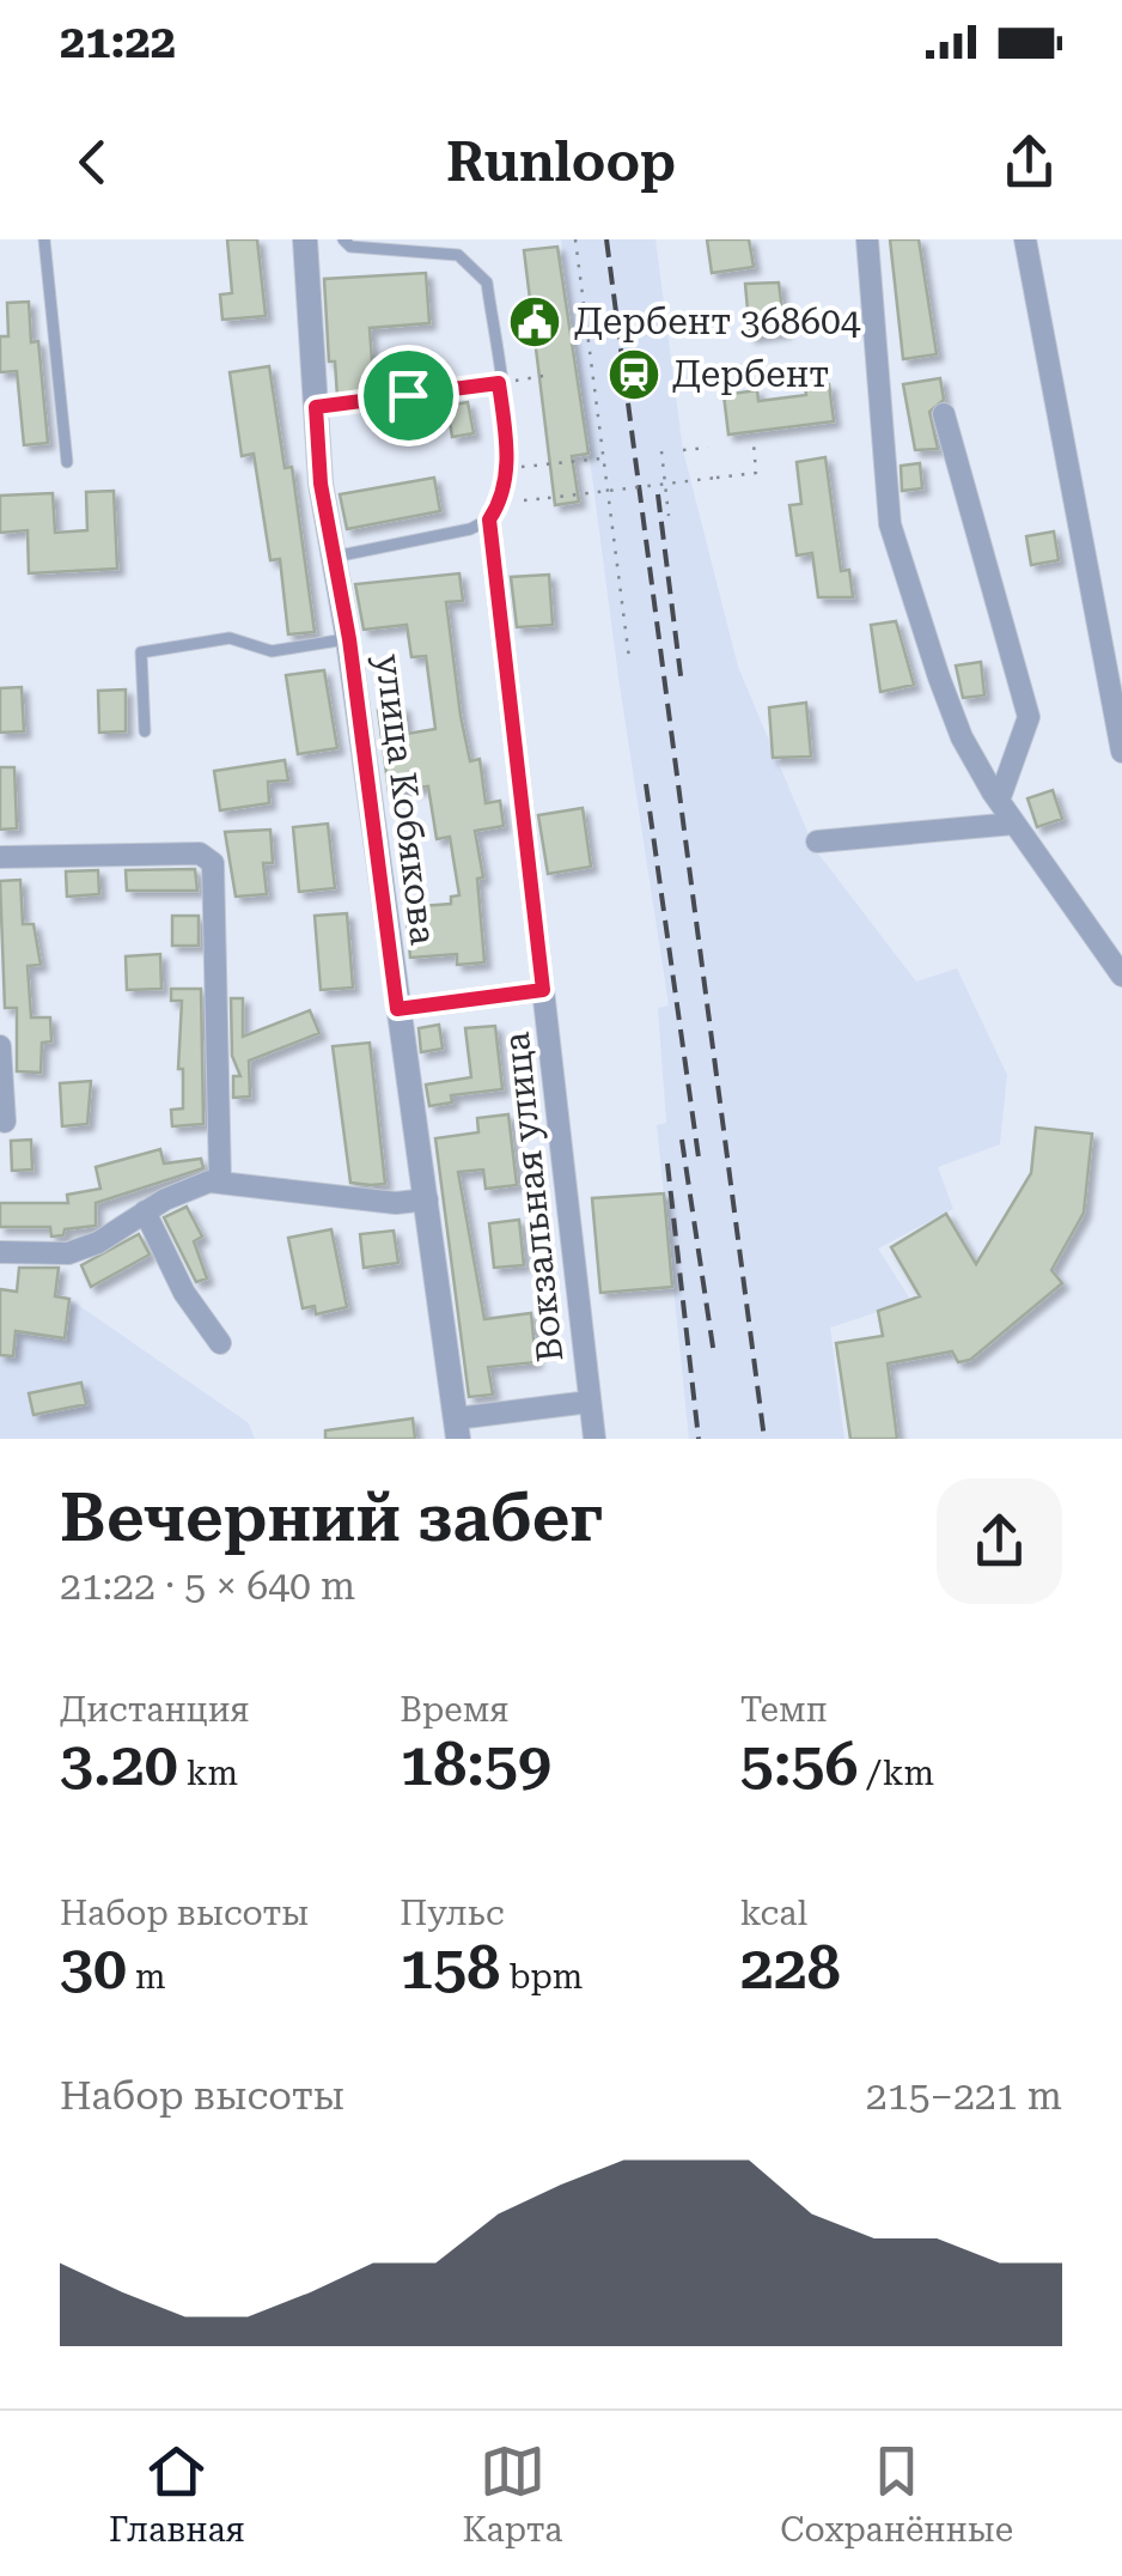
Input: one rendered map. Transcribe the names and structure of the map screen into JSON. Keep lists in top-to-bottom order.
{
  "streets": {
    "street": ["улица Кобякова", "Вокзальная улица"]
  },
  "places": {
    "public building": ["Дербент 368604"],
    "station": ["Дербент"]
  },
  "page": {
    "status": "21:22",
    "header": "Runloop",
    "heading": ["Вечерний забег", "21:22 · 5 × 640 m"],
    "stats": [
      ["Дистанция", "3.20 km"],
      ["Время", "18:59"],
      ["Темп", "5:56 /km"],
      ["Набор высоты", "30 m"],
      ["Пульс", "158 bpm"],
      ["kcal", "228"]
    ],
    "chart": ["Набор высоты", "215–221 m"],
    "tabs": ["Главная", "Карта", "Сохранённые"]
  }
}
